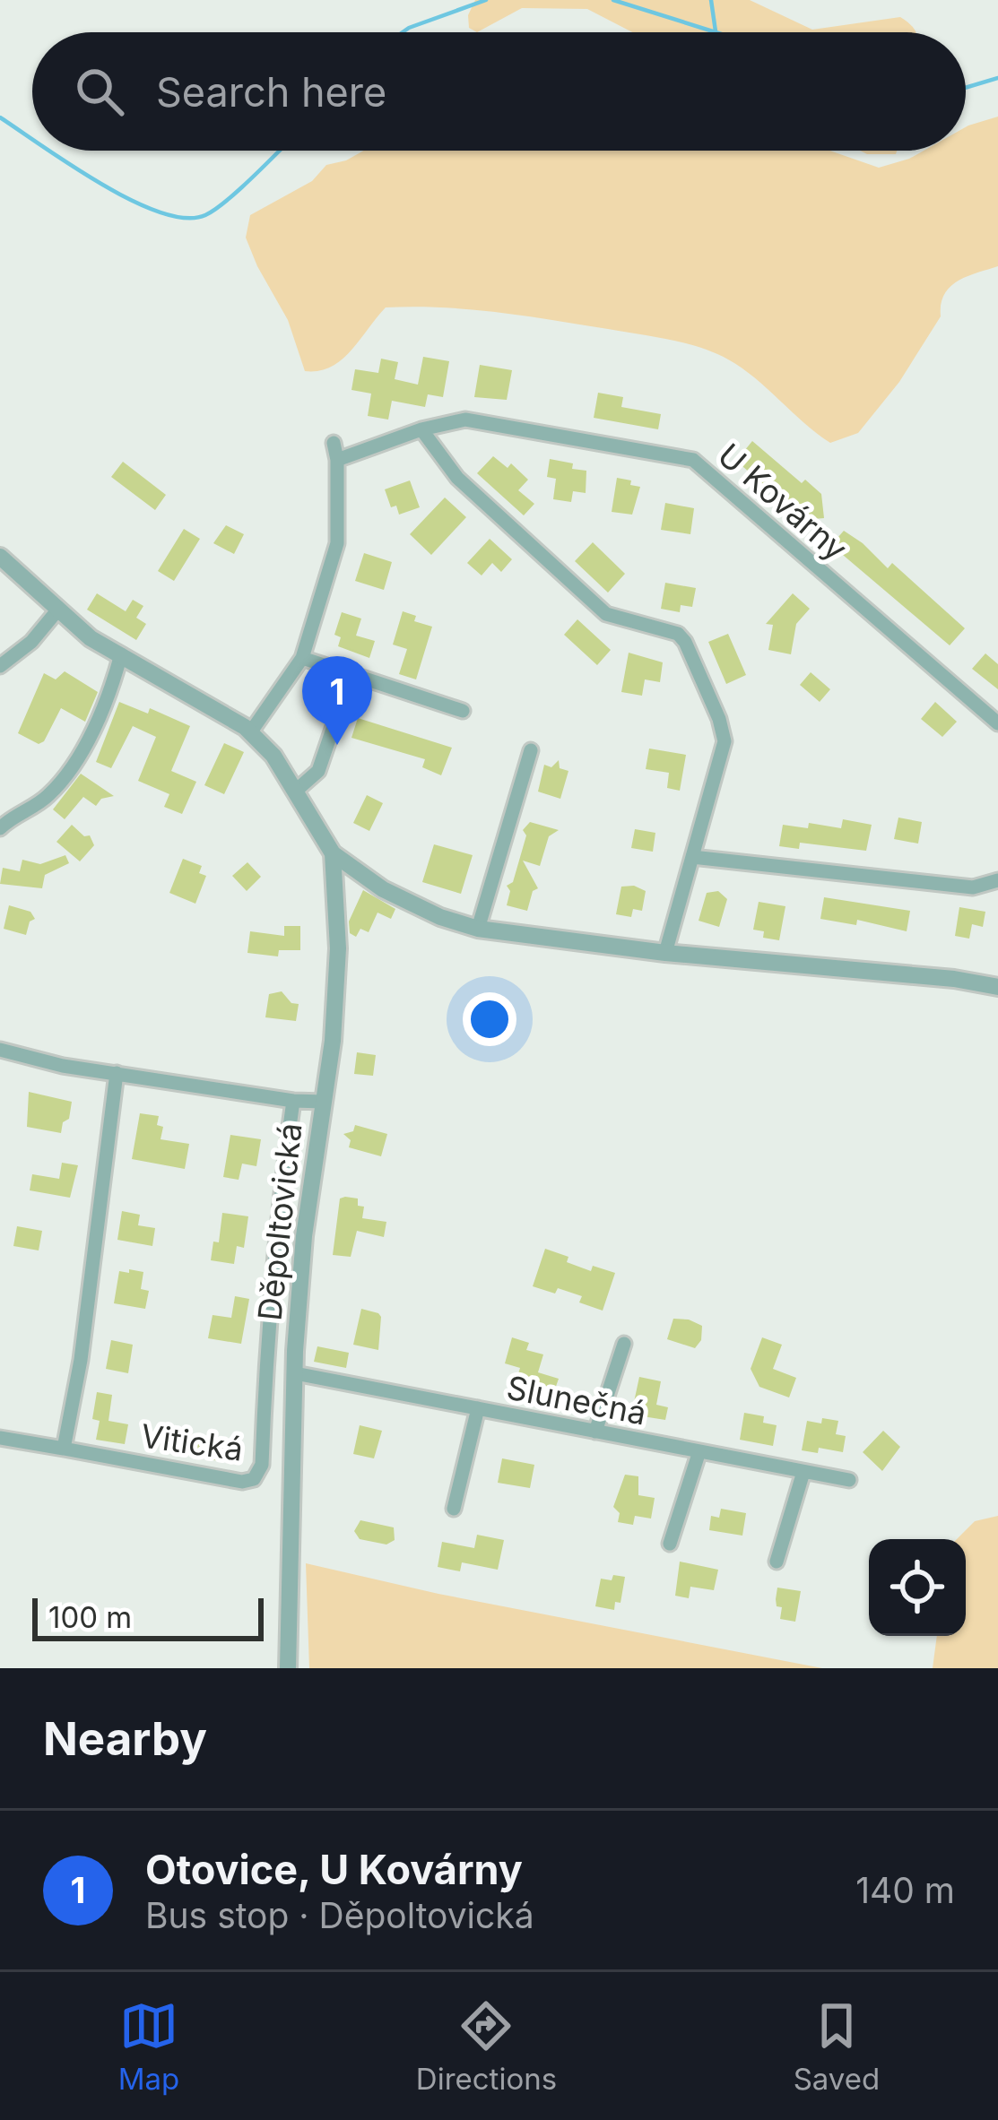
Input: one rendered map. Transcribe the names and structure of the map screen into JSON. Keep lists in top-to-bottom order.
{
  "streets": {
    "street": [
      "U Kovárny",
      "Děpoltovická",
      "Slunečná",
      "Vitická"
    ]
  },
  "crossings": [
    ["Děpoltovická", "Slunečná"]
  ],
  "scale_bar": "100 m",
  "page": {
    "search": "Search here",
    "pins": "1",
    "scale": "100 m",
    "heading": "Nearby",
    "list": [
      {
        "mark": "1",
        "name": "Otovice, U Kovárny",
        "note": "Bus stop · Děpoltovická",
        "value": "140 m"
      }
    ],
    "nav": ["Map", "Directions", "Saved"]
  }
}
